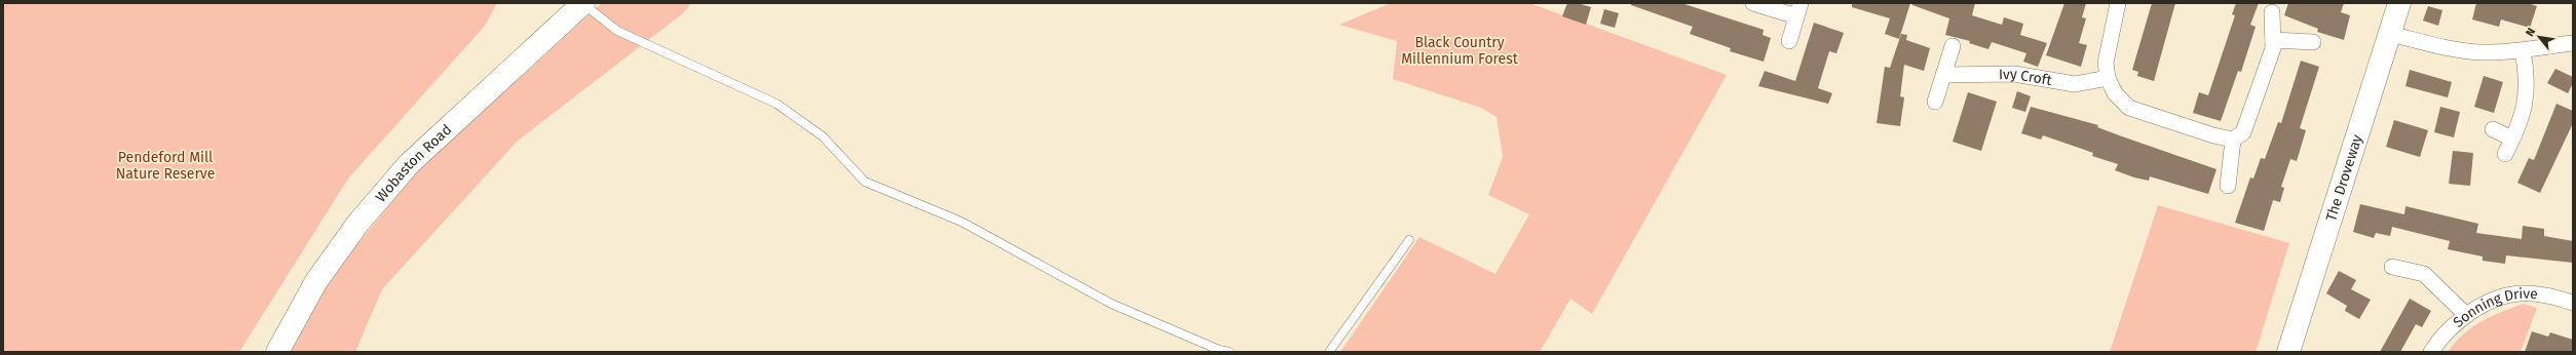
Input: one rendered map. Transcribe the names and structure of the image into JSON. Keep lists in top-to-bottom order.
{
  "streets": {
    "street": [
      "Ivy Croft",
      "Wobaston Road",
      "The Droveway",
      "Sonning Drive"
    ]
  },
  "parks": ["Black Country Millennium Forest", "Pendeford Mill Nature Reserve"],
  "north": "top left"
}
